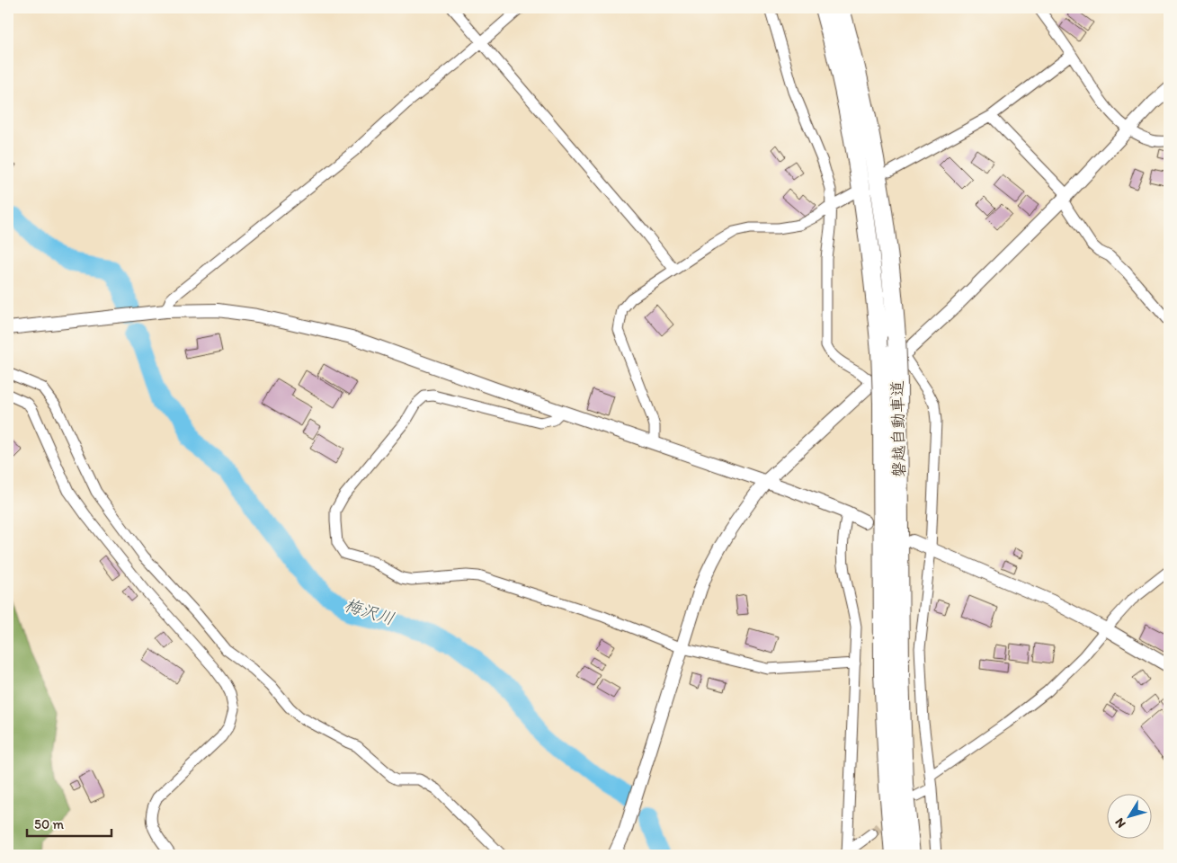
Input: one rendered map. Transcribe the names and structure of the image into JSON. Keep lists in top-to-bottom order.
{
  "streets": {
    "highway": ["磐越自動車道"]
  },
  "water": ["梅沢川"],
  "scale_bar": "50 m",
  "north": "bottom left"
}
